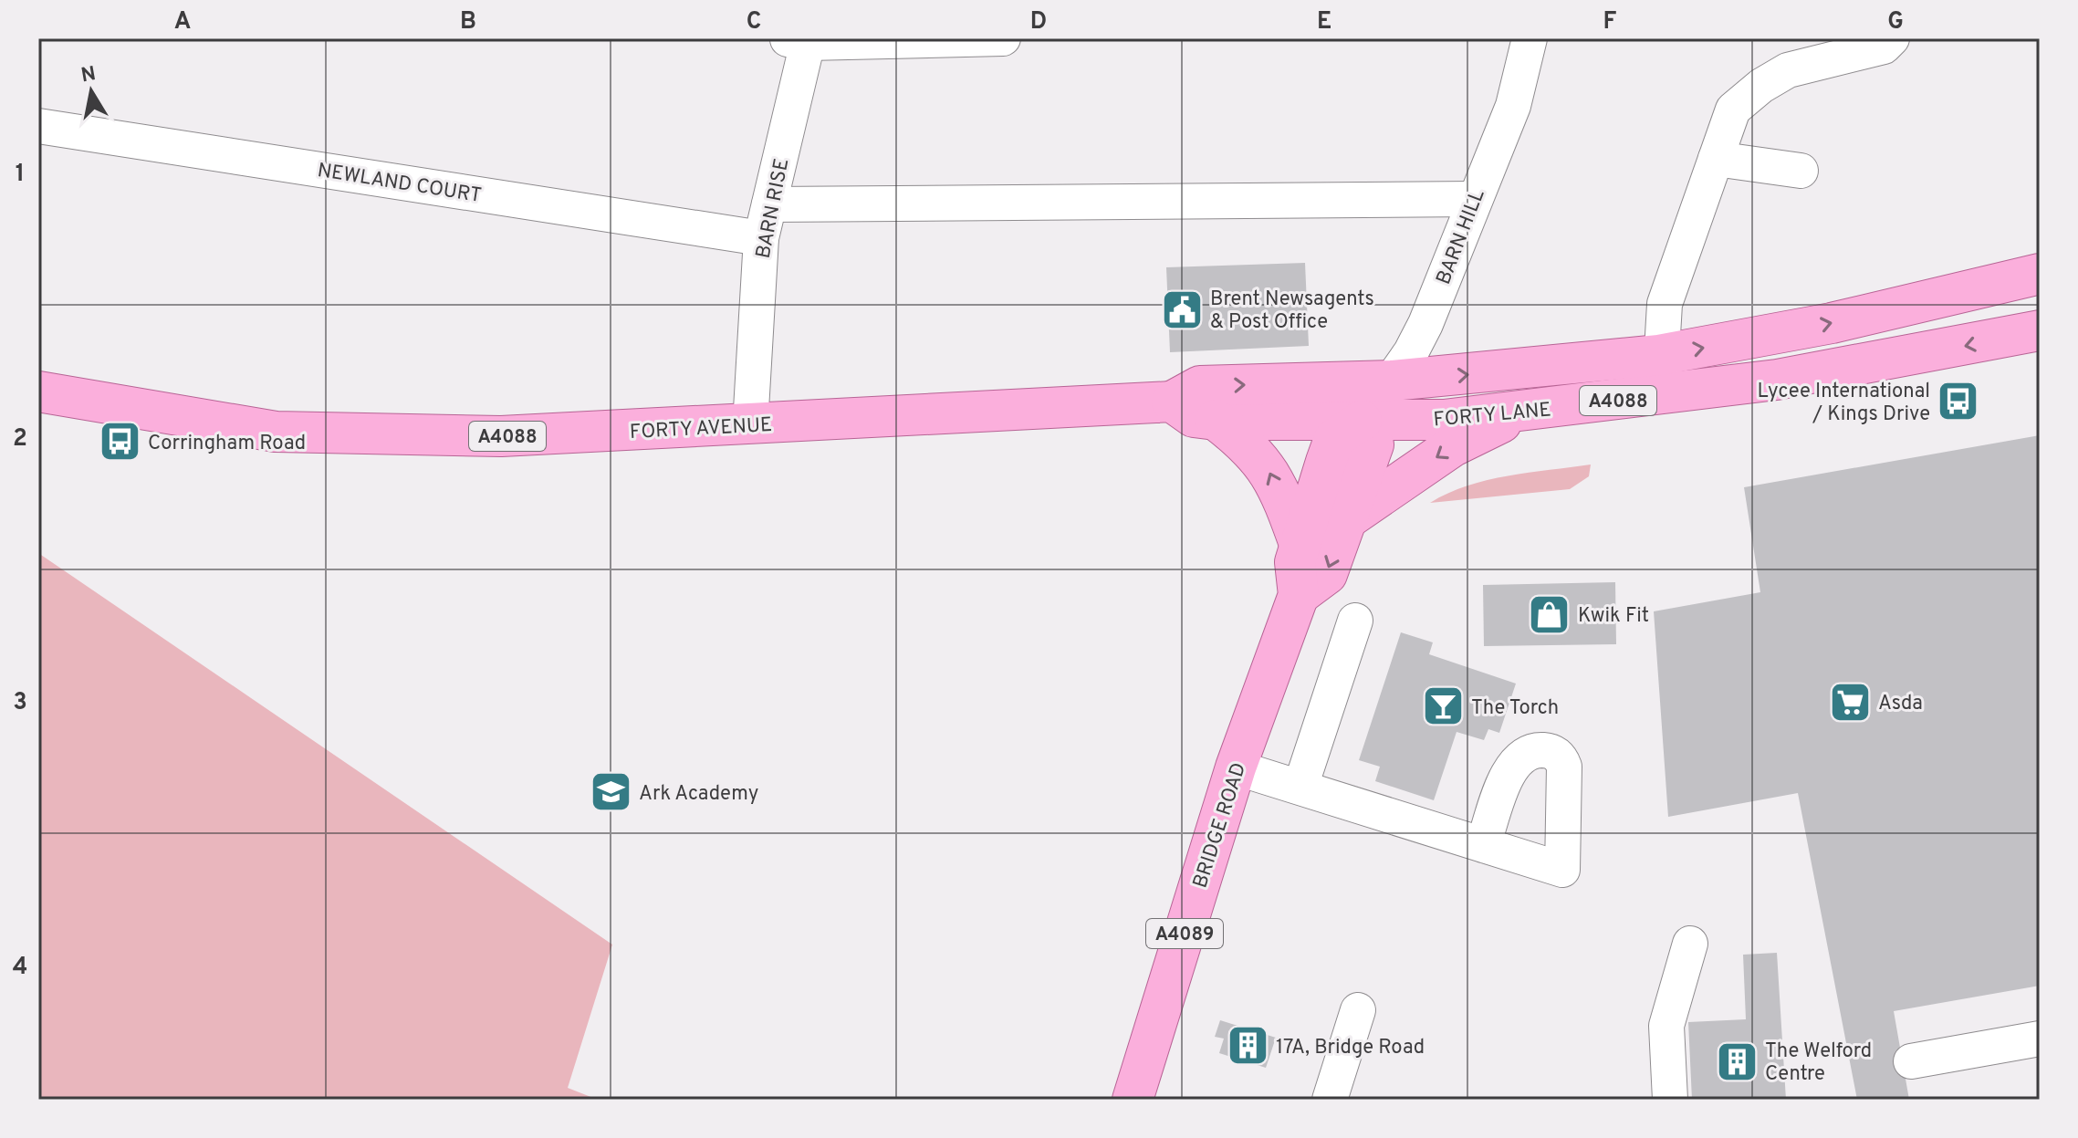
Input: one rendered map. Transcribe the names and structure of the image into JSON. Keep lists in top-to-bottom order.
{
  "streets": {
    "main road": [
      "A4088",
      "FORTY LANE",
      "FORTY AVENUE",
      "BRIDGE ROAD",
      "A4089"
    ],
    "street": ["NEWLAND COURT", "BARN RISE", "BARN HILL"]
  },
  "crossings": [
    ["NEWLAND COURT", "BARN RISE"],
    ["BARN RISE", "FORTY AVENUE"],
    ["BARN HILL", "A4088"],
    ["BARN HILL", "FORTY LANE"],
    ["BARN HILL", "BRIDGE ROAD"],
    ["A4088", "FORTY LANE"],
    ["A4088", "FORTY AVENUE"],
    ["A4088", "BRIDGE ROAD"],
    ["FORTY LANE", "BRIDGE ROAD"]
  ],
  "places": {
    "public building": ["Brent Newsagents & Post Office"],
    "bus stop": ["Lycee International / Kings Drive", "Corringham Road"],
    "shop": ["Kwik Fit"],
    "supermarket": ["Asda"],
    "bar": ["The Torch"],
    "school or university": ["Ark Academy"],
    "building": ["17A, Bridge Road", "The Welford Centre"]
  },
  "north": "top",
  "grid": {
    "columns": [
      "A",
      "B",
      "C",
      "D",
      "E",
      "F",
      "G"
    ],
    "rows": [
      "1",
      "2",
      "3",
      "4"
    ]
  }
}
